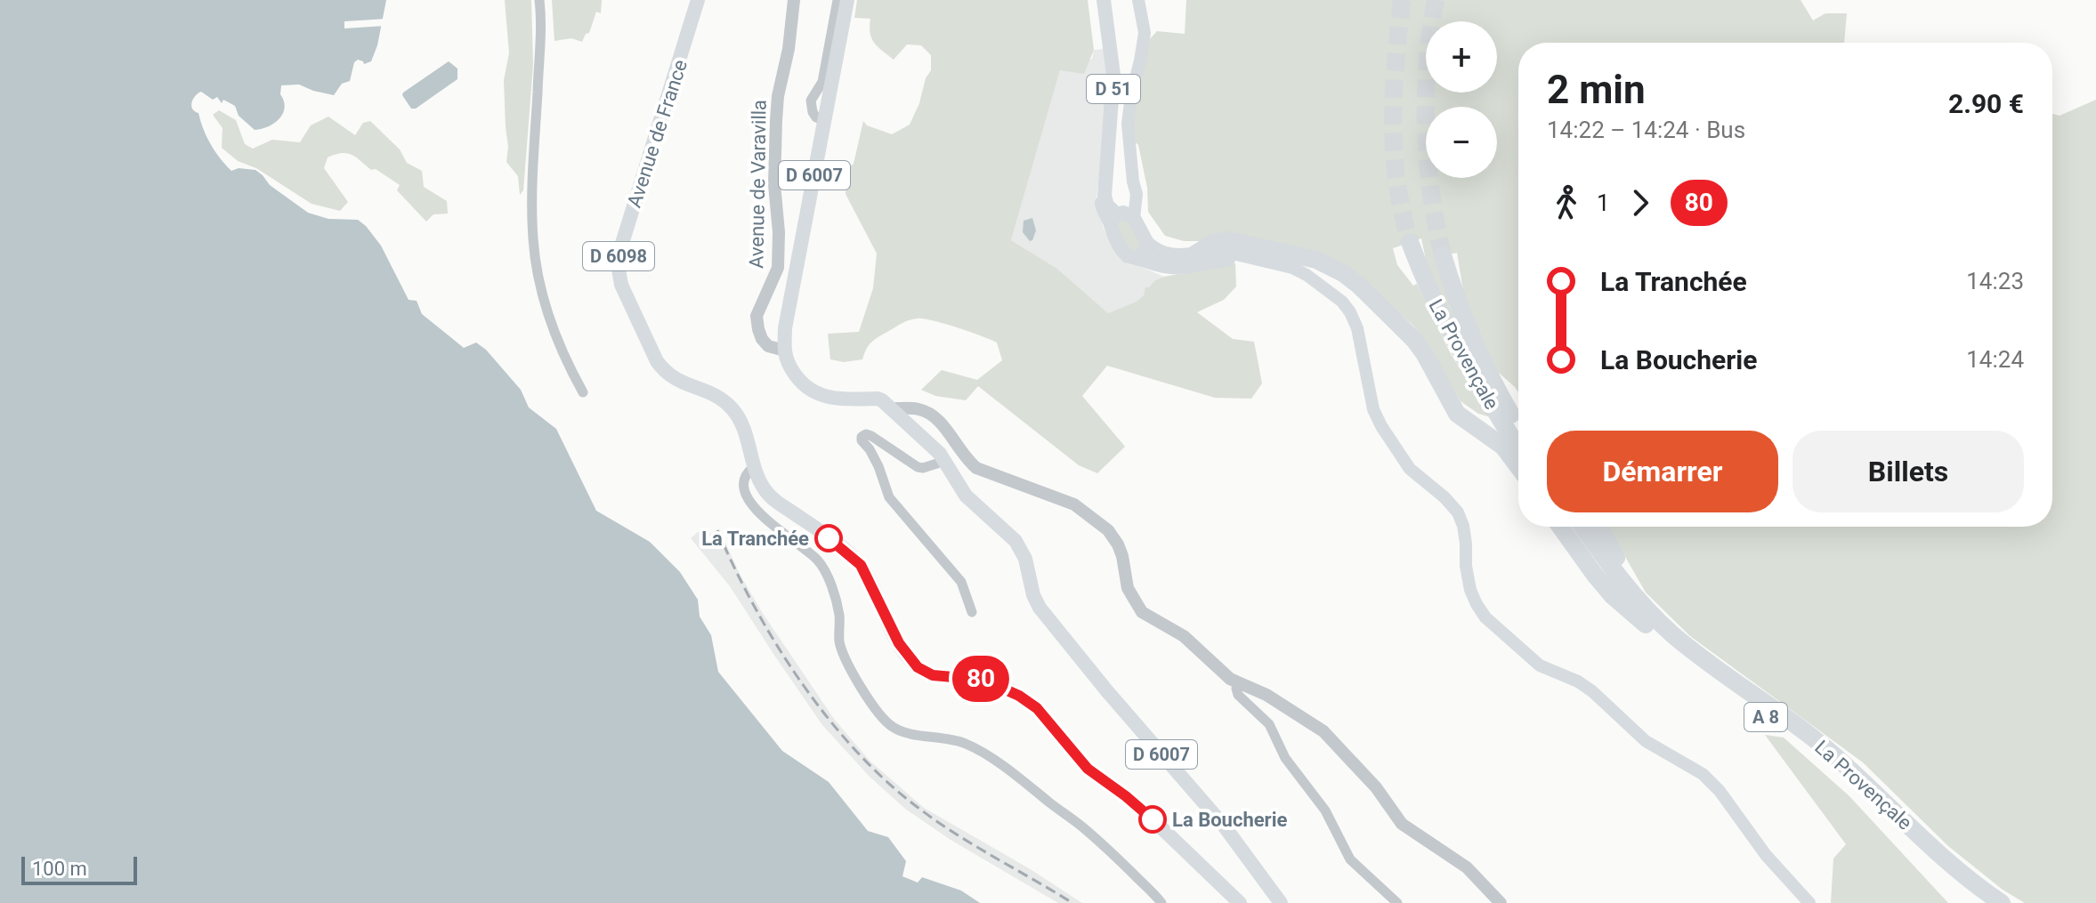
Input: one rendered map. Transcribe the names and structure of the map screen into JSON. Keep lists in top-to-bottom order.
{
  "streets": {
    "highway": ["La Provençale", "A 8"],
    "main road": [
      "D 51",
      "Avenue de France",
      "D 6007",
      "D 6098"
    ],
    "street": ["Avenue de Varavilla"]
  },
  "crossings": [
    ["Avenue de France", "D 6098"],
    ["D 6007", "Avenue de Varavilla"]
  ],
  "places": ["La Tranchée", "La Boucherie"],
  "lines": ["bus line 80"],
  "scale_bar": "100 m",
  "page": {
    "on_map": "80",
    "map_buttons": ["+", "−"],
    "heading": ["2 min", "14:22 – 14:24 · Bus", "2.90 €"],
    "legs": ["1", "80"],
    "list": [
      {
        "name": "La Tranchée",
        "value": "14:23"
      },
      {
        "name": "La Boucherie",
        "value": "14:24"
      }
    ],
    "buttons": ["Démarrer", "Billets"],
    "scale": "100 m"
  }
}
